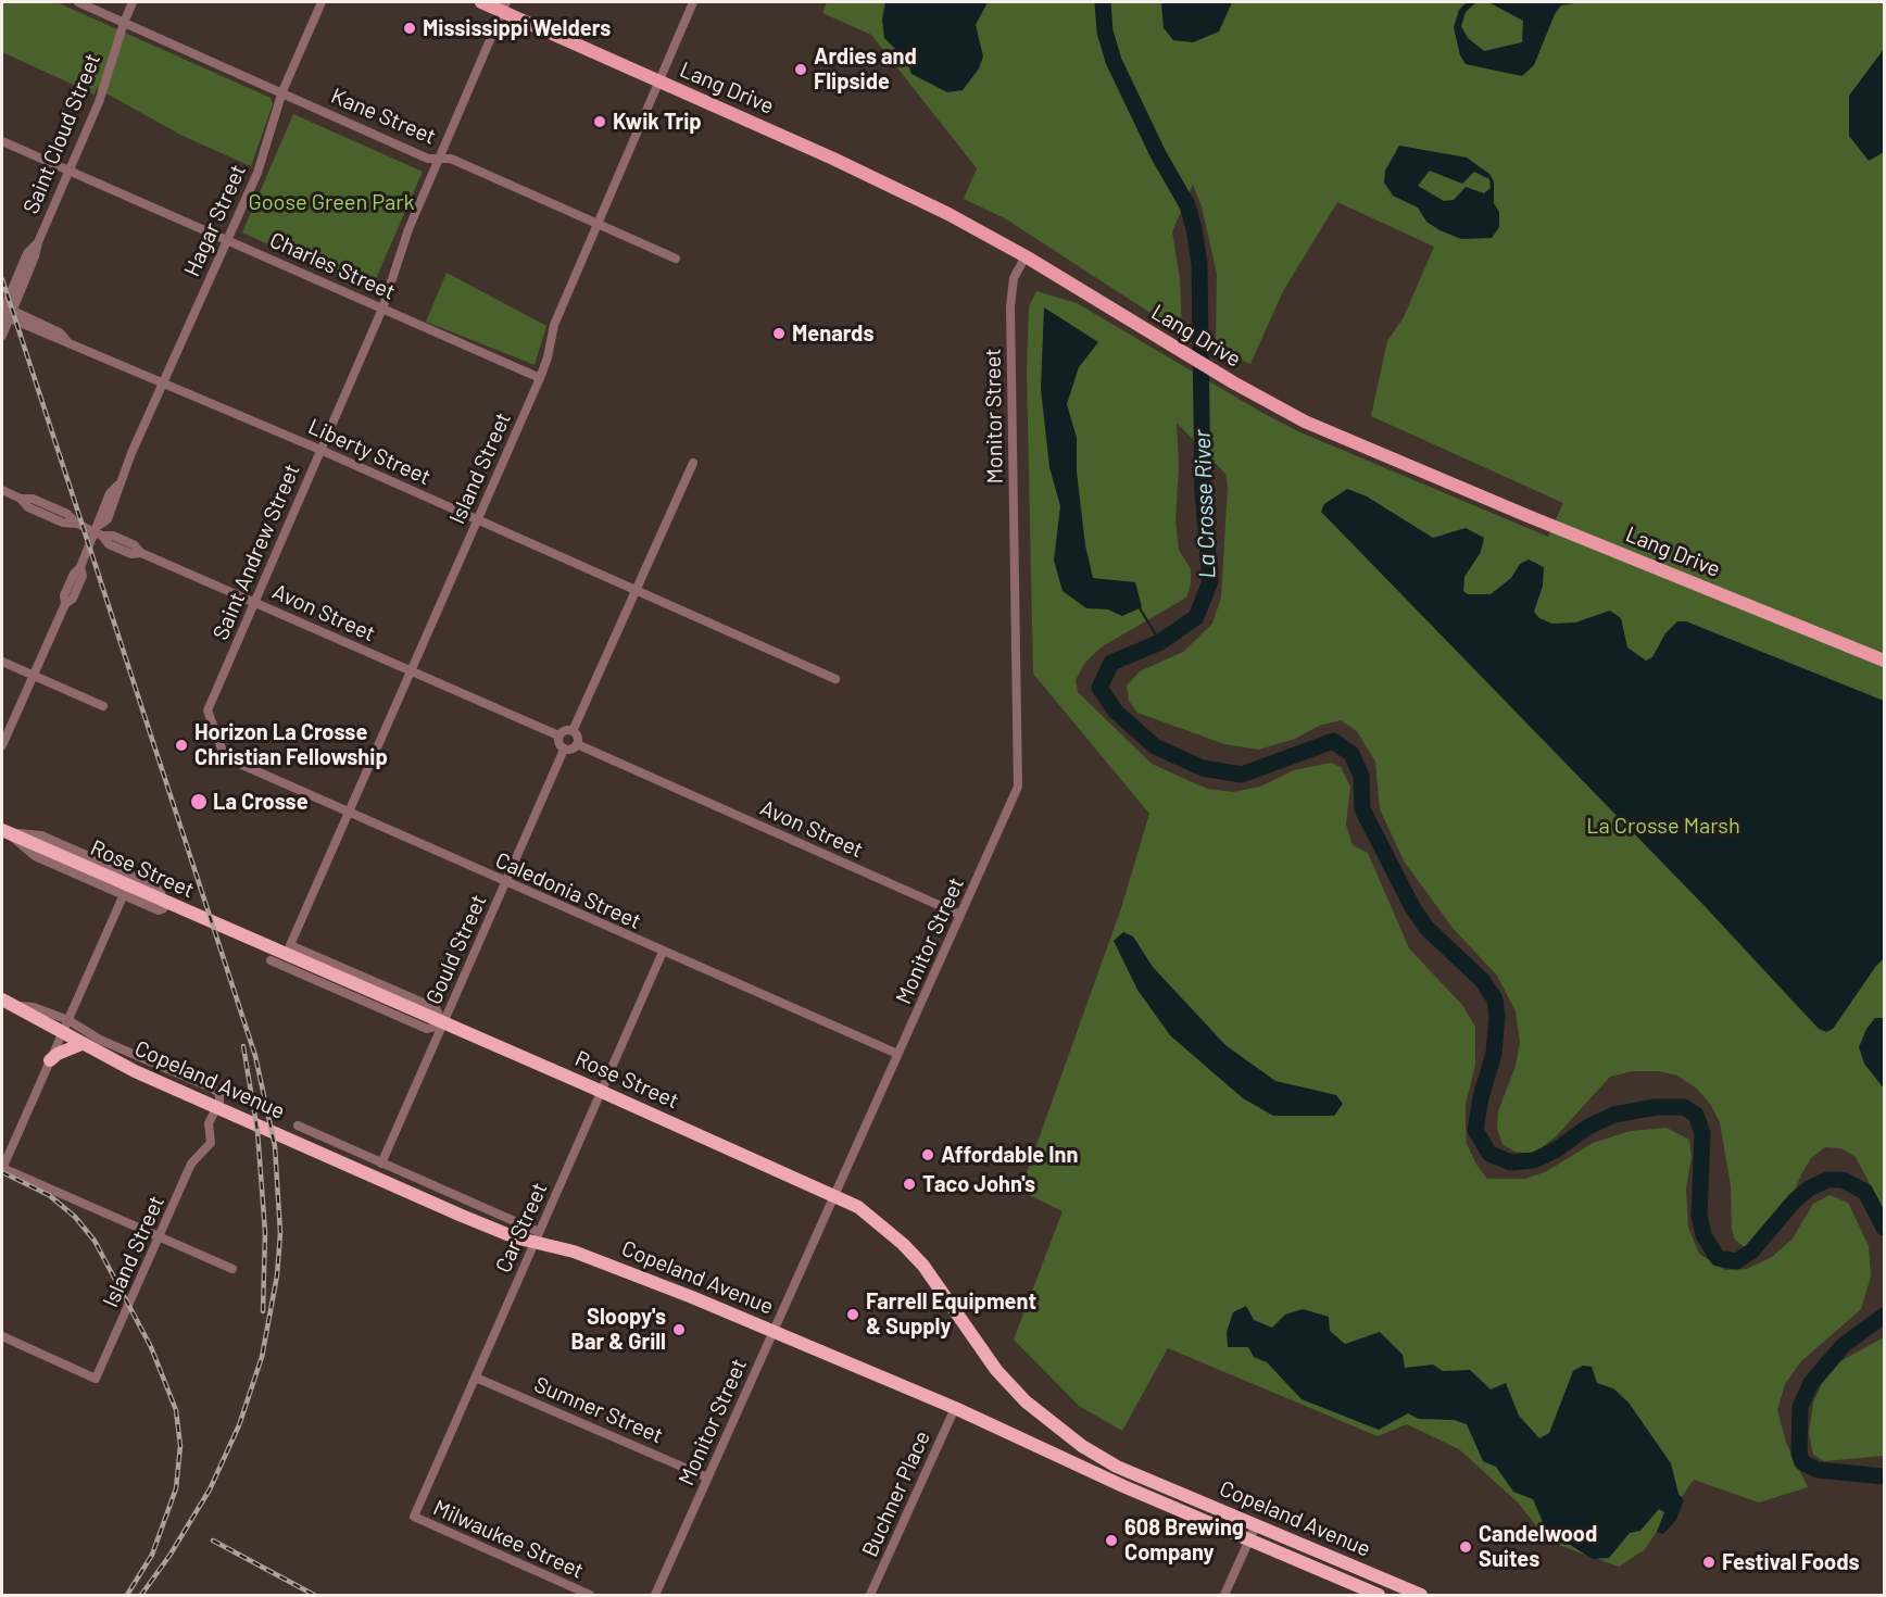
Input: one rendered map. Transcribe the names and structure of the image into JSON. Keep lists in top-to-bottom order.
{
  "streets": {
    "highway": ["Rose Street", "Copeland Avenue"],
    "main road": ["Lang Drive"],
    "street": [
      "Kane Street",
      "Saint Cloud Street",
      "Hagar Street",
      "Charles Street",
      "Monitor Street",
      "Liberty Street",
      "Island Street",
      "Saint Andrew Street",
      "Avon Street",
      "Caledonia Street",
      "Gould Street",
      "Car Street",
      "Sumner Street",
      "Buchner Place",
      "Milwaukee Street"
    ]
  },
  "crossings": [
    ["Lang Drive", "Monitor Street"],
    ["Lang Drive", "Island Street"],
    ["Lang Drive", "Saint Andrew Street"],
    ["Kane Street", "Saint Cloud Street"],
    ["Kane Street", "Hagar Street"],
    ["Kane Street", "Island Street"],
    ["Kane Street", "Saint Andrew Street"],
    ["Saint Cloud Street", "Charles Street"],
    ["Saint Cloud Street", "Liberty Street"],
    ["Hagar Street", "Charles Street"],
    ["Hagar Street", "Liberty Street"],
    ["Hagar Street", "Avon Street"],
    ["Charles Street", "Island Street"],
    ["Charles Street", "Saint Andrew Street"],
    ["Monitor Street", "Avon Street"],
    ["Monitor Street", "Rose Street"],
    ["Monitor Street", "Caledonia Street"],
    ["Monitor Street", "Copeland Avenue"],
    ["Monitor Street", "Sumner Street"],
    ["Liberty Street", "Island Street"],
    ["Liberty Street", "Saint Andrew Street"],
    ["Island Street", "Avon Street"],
    ["Island Street", "Rose Street"],
    ["Island Street", "Caledonia Street"],
    ["Island Street", "Gould Street"],
    ["Island Street", "Copeland Avenue"],
    ["Saint Andrew Street", "Avon Street"],
    ["Saint Andrew Street", "Caledonia Street"],
    ["Avon Street", "Gould Street"],
    ["Rose Street", "Gould Street"],
    ["Rose Street", "Copeland Avenue"],
    ["Rose Street", "Car Street"],
    ["Caledonia Street", "Gould Street"],
    ["Caledonia Street", "Car Street"],
    ["Copeland Avenue", "Car Street"],
    ["Copeland Avenue", "Buchner Place"],
    ["Car Street", "Sumner Street"],
    ["Car Street", "Milwaukee Street"]
  ],
  "water": ["La Crosse River"],
  "parks": ["Goose Green Park", "La Crosse Marsh"],
  "places": [
    "Mississippi Welders",
    "Ardies and Flipside",
    "Kwik Trip",
    "Menards",
    "Horizon La Crosse Christian Fellowship",
    "La Crosse",
    "Affordable Inn",
    "Taco John's",
    "Farrell Equipment & Supply",
    "Sloopy's Bar & Grill",
    "608 Brewing Company",
    "Candelwood Suites",
    "Festival Foods"
  ]
}
